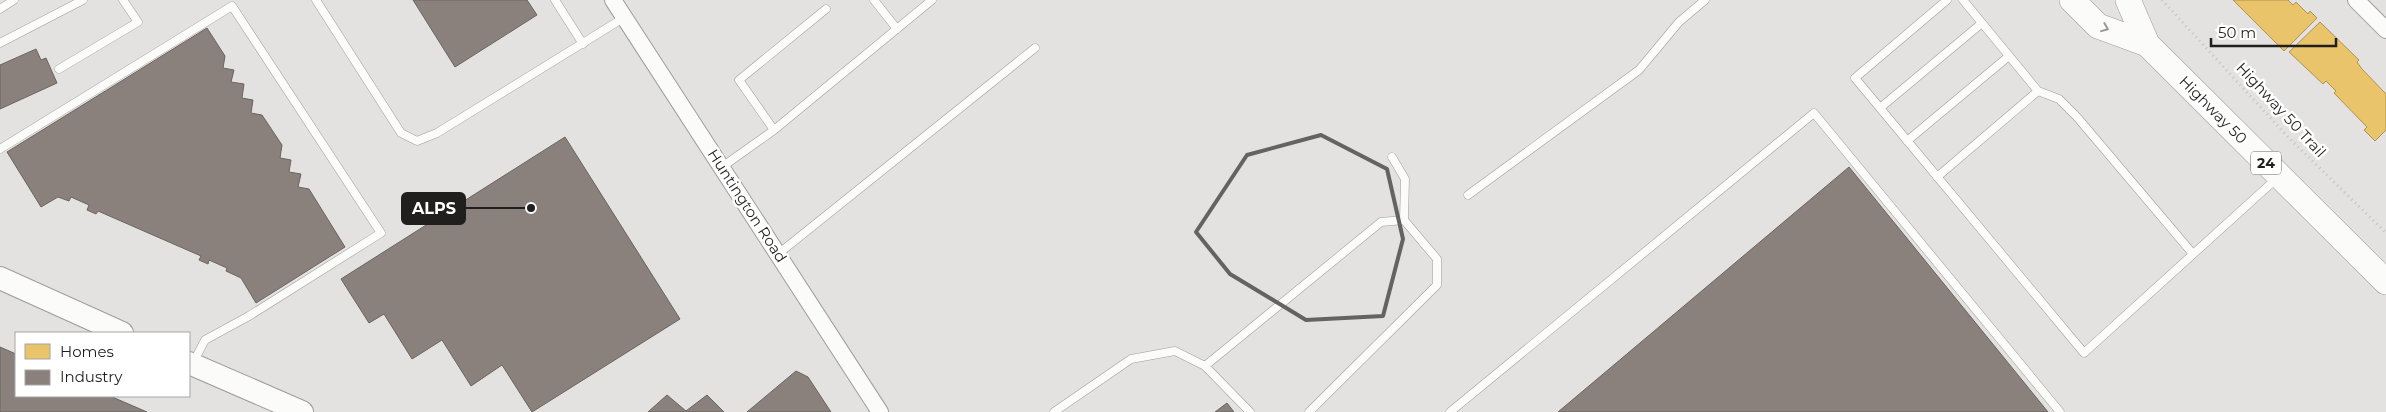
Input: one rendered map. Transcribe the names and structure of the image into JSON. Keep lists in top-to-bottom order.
{
  "streets": {
    "main road": ["Highway 50", "24"],
    "street": ["Huntington Road"],
    "path": ["Highway 50 Trail"]
  },
  "places": ["ALPS"],
  "legend": ["Homes", "Industry"],
  "scale_bar": "50 m"
}
